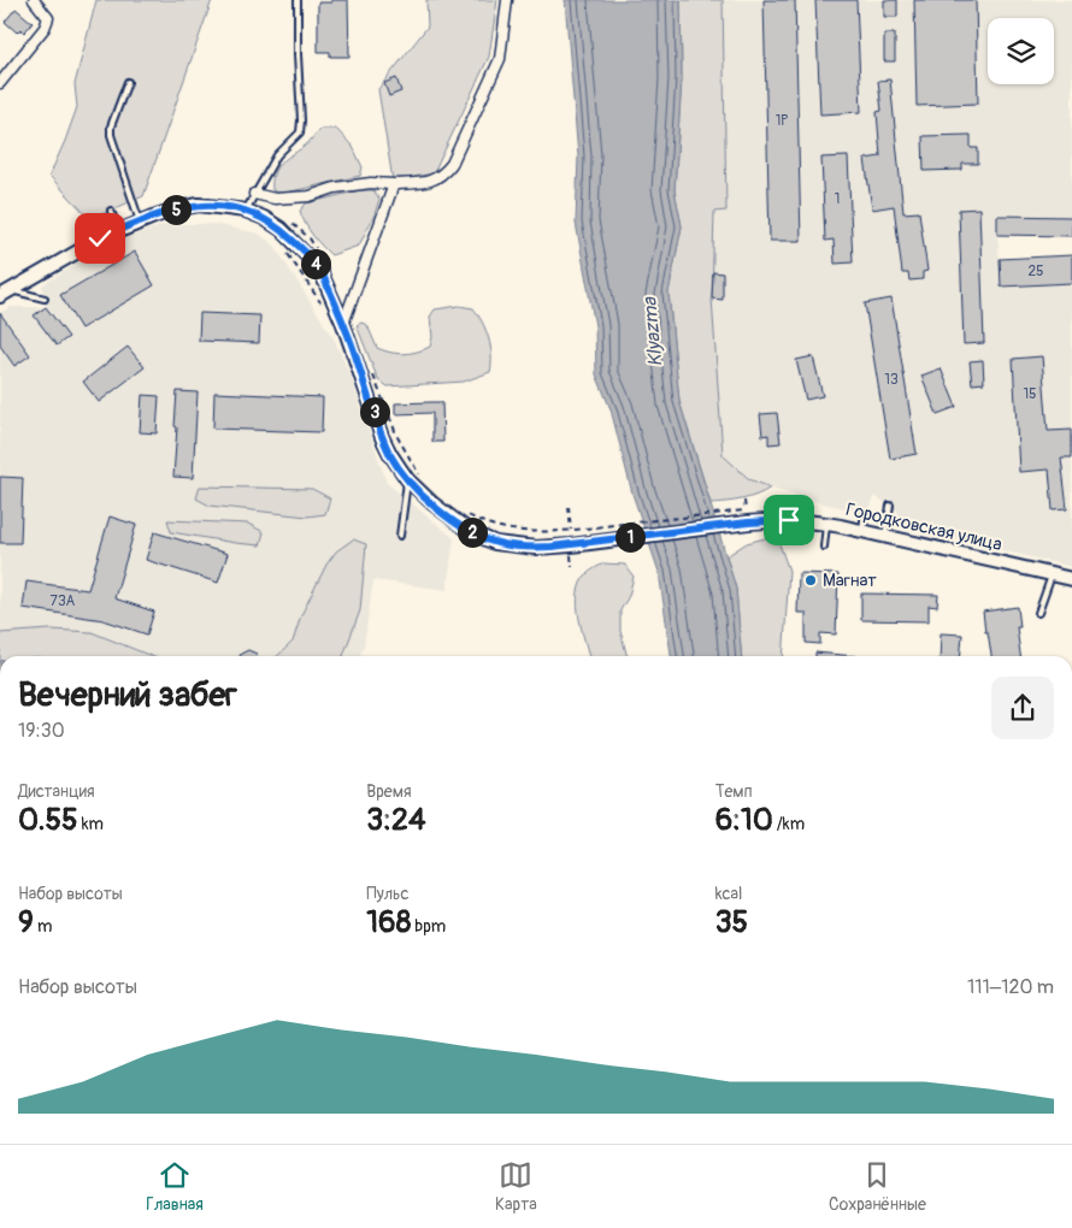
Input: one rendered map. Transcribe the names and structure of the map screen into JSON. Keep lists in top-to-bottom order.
{
  "streets": {
    "main road": ["Городковская улица"]
  },
  "water": ["Klyazma"],
  "places": ["Магнат"],
  "house_numbers": [
    "1Р",
    "1",
    "25",
    "13",
    "15",
    "73А"
  ],
  "page": {
    "pins": [
      "5",
      "4",
      "3",
      "2",
      "1"
    ],
    "heading": ["Вечерний забег", "19:30"],
    "stats": [
      ["Дистанция", "0.55 km"],
      ["Время", "3:24"],
      ["Темп", "6:10 /km"],
      ["Набор высоты", "9 m"],
      ["Пульс", "168 bpm"],
      ["kcal", "35"]
    ],
    "chart": ["Набор высоты", "111–120 m"],
    "tabs": ["Главная", "Карта", "Сохранённые"]
  }
}
